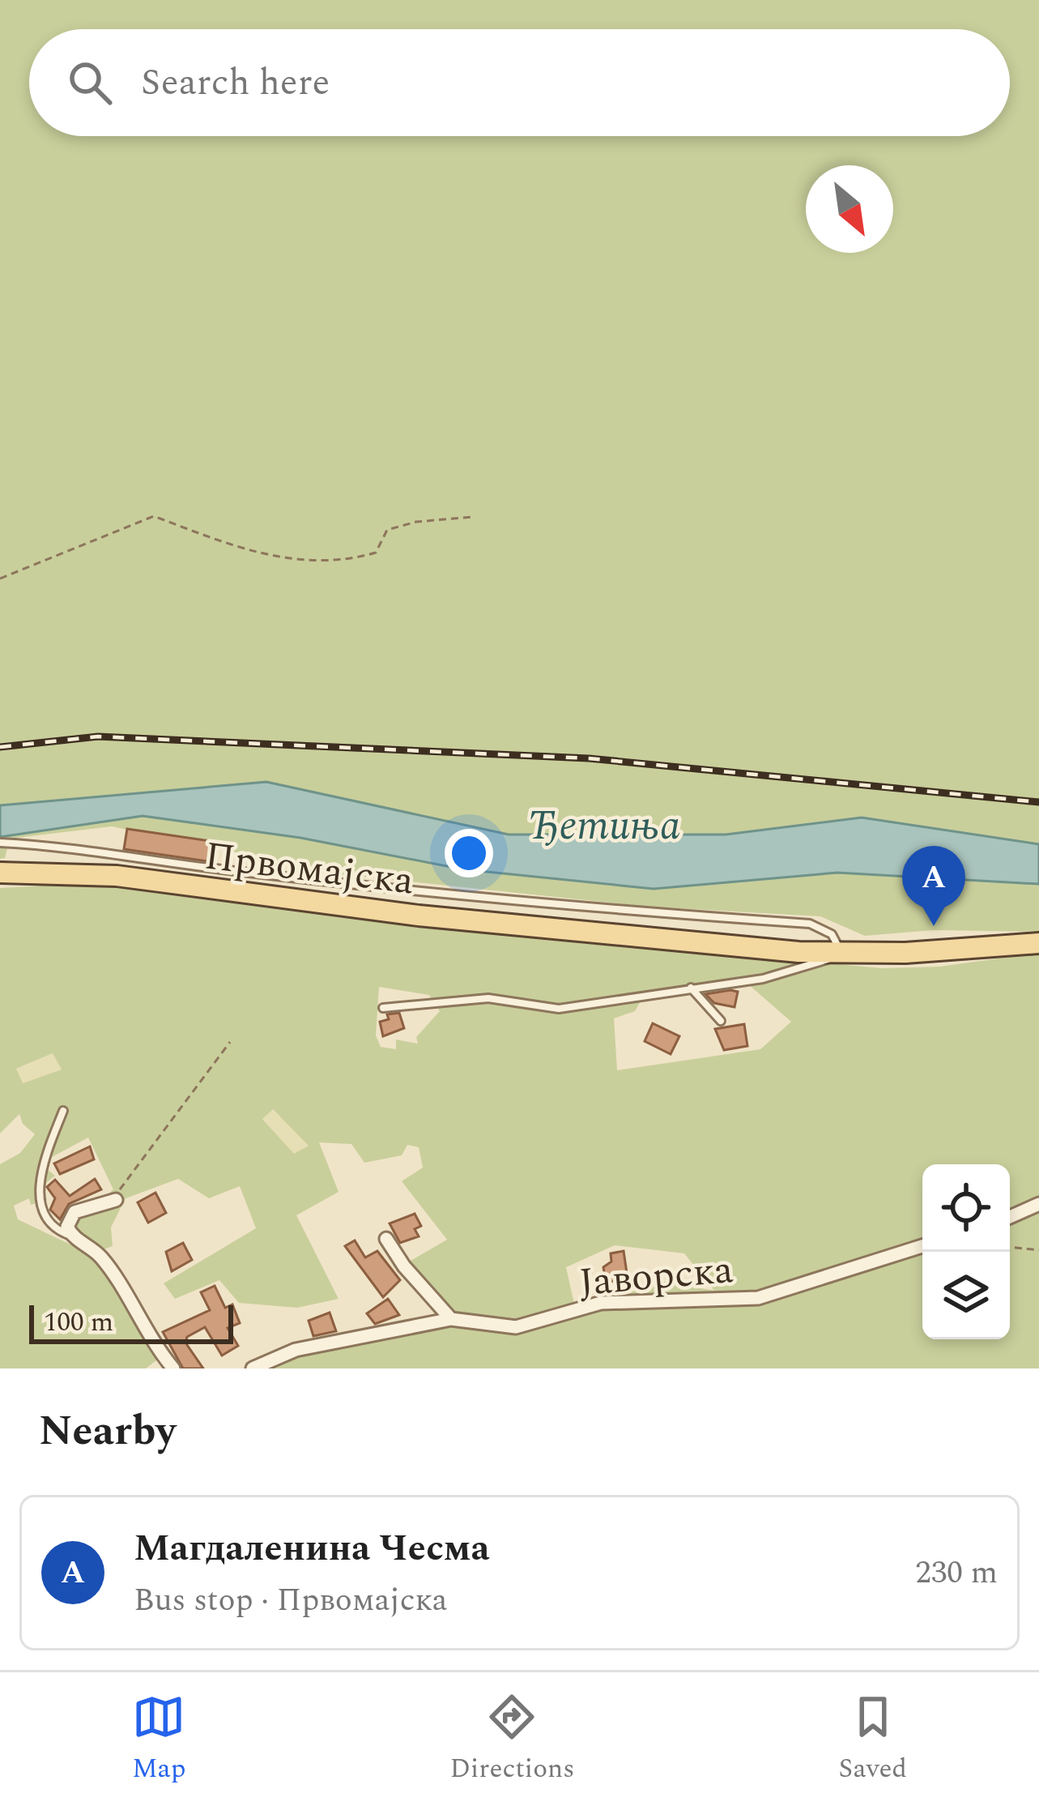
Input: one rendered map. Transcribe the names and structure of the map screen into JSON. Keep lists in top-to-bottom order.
{
  "streets": {
    "main road": ["Првомајска"],
    "street": ["Јаворска"]
  },
  "water": ["Ђетиња"],
  "scale_bar": "100 m",
  "north": "bottom right",
  "page": {
    "search": "Search here",
    "pins": "A",
    "scale": "100 m",
    "heading": "Nearby",
    "list": [
      {
        "mark": "A",
        "name": "Магдаленина Чесма",
        "note": "Bus stop · Првомајска",
        "value": "230 m"
      }
    ],
    "nav": ["Map", "Directions", "Saved"]
  }
}
